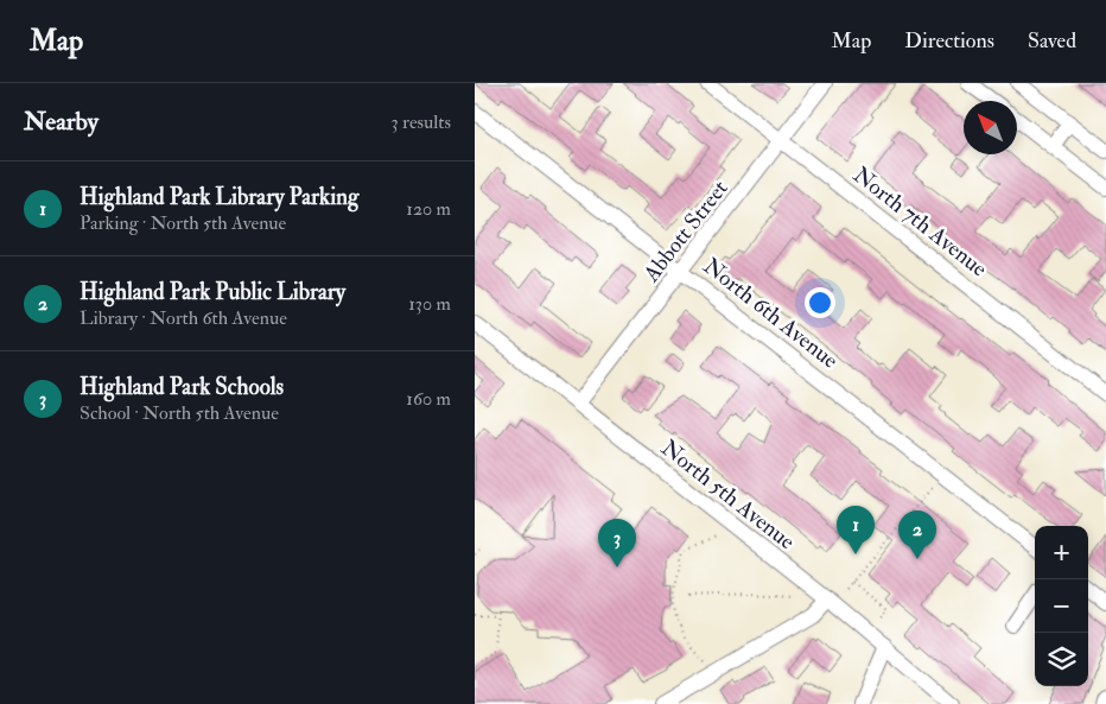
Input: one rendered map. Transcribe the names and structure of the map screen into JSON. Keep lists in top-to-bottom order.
{
  "streets": {
    "street": [
      "North 7th Avenue",
      "Abbott Street",
      "North 6th Avenue",
      "North 5th Avenue"
    ]
  },
  "crossings": [
    ["North 7th Avenue", "Abbott Street"],
    ["Abbott Street", "North 6th Avenue"],
    ["Abbott Street", "North 5th Avenue"]
  ],
  "north": "top left",
  "page": {
    "header": "Map",
    "nav": ["Map", "Directions", "Saved"],
    "heading": ["Nearby", "3 results"],
    "list": [
      {
        "mark": "1",
        "name": "Highland Park Library Parking",
        "note": "Parking · North 5th Avenue",
        "value": "120 m"
      },
      {
        "mark": "2",
        "name": "Highland Park Public Library",
        "note": "Library · North 6th Avenue",
        "value": "130 m"
      },
      {
        "mark": "3",
        "name": "Highland Park Schools",
        "note": "School · North 5th Avenue",
        "value": "160 m"
      }
    ],
    "pins": ["1", "2", "3"],
    "map_buttons": ["+", "−"]
  }
}
